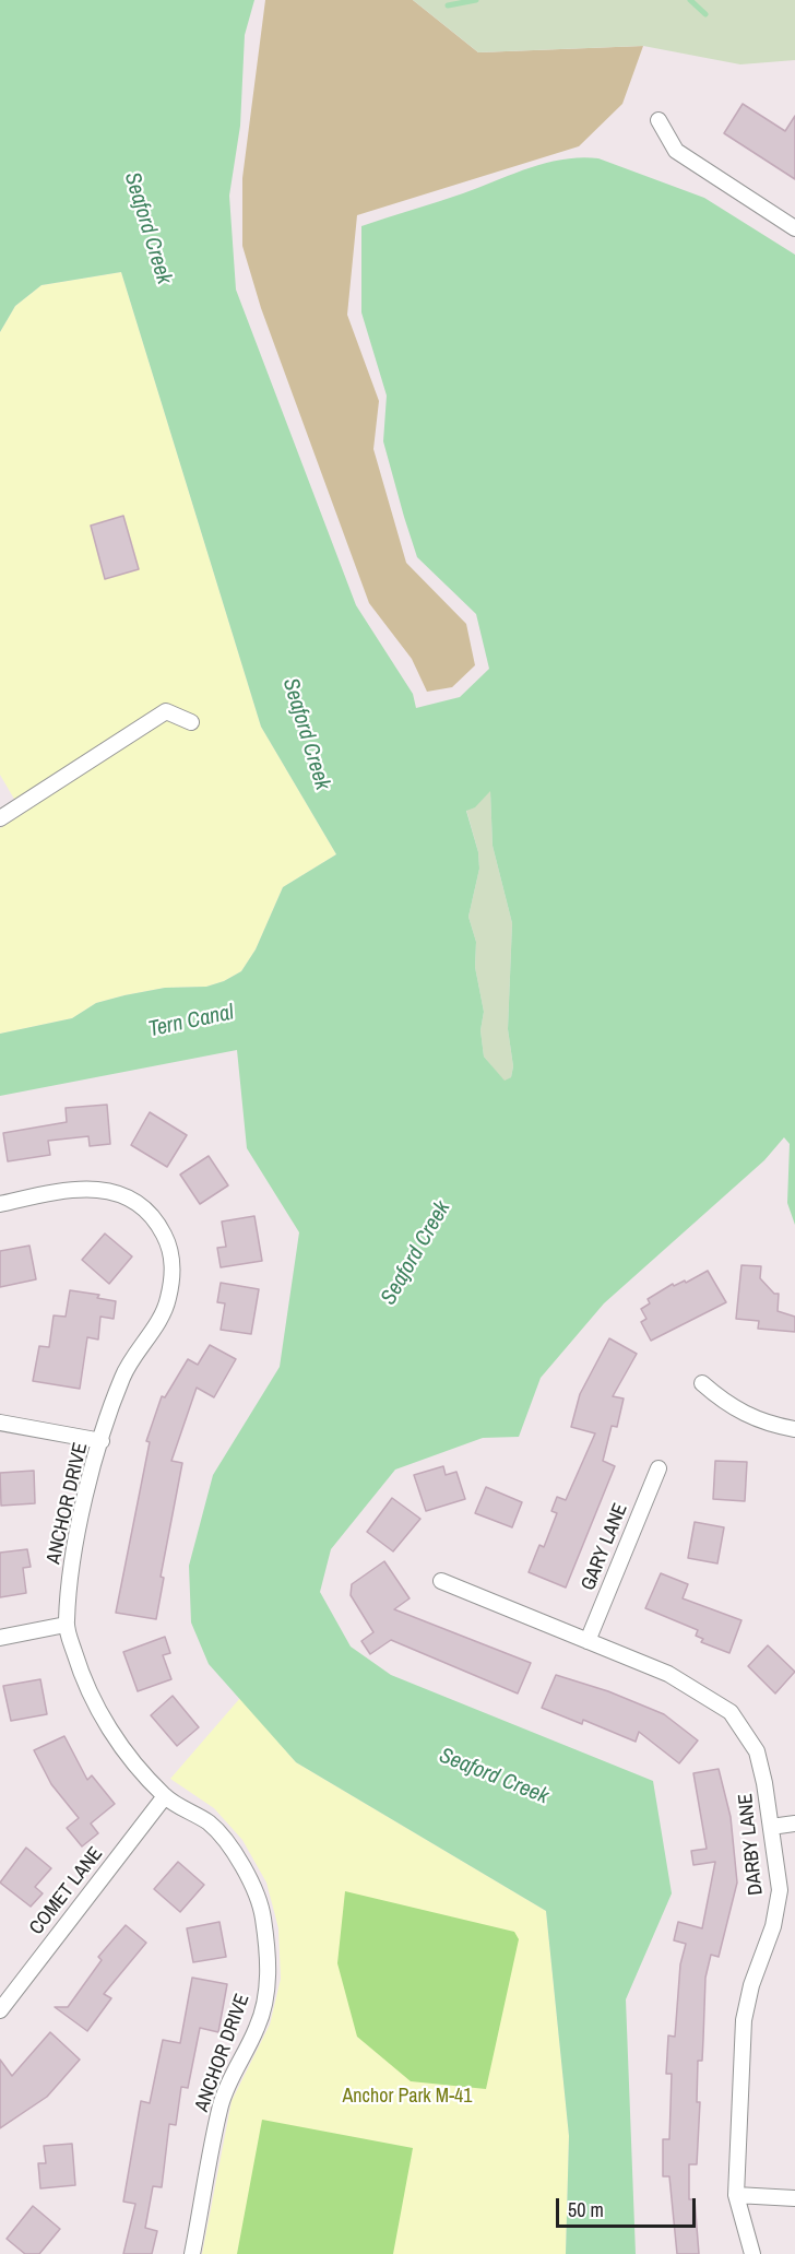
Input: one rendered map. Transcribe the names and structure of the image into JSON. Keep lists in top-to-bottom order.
{
  "streets": {
    "street": [
      "ANCHOR DRIVE",
      "GARY LANE",
      "DARBY LANE",
      "COMET LANE"
    ]
  },
  "crossings": [
    ["ANCHOR DRIVE", "COMET LANE"],
    ["GARY LANE", "DARBY LANE"]
  ],
  "water": ["Seaford Creek", "Tern Canal"],
  "parks": ["Anchor Park M-41"],
  "scale_bar": "50 m"
}
